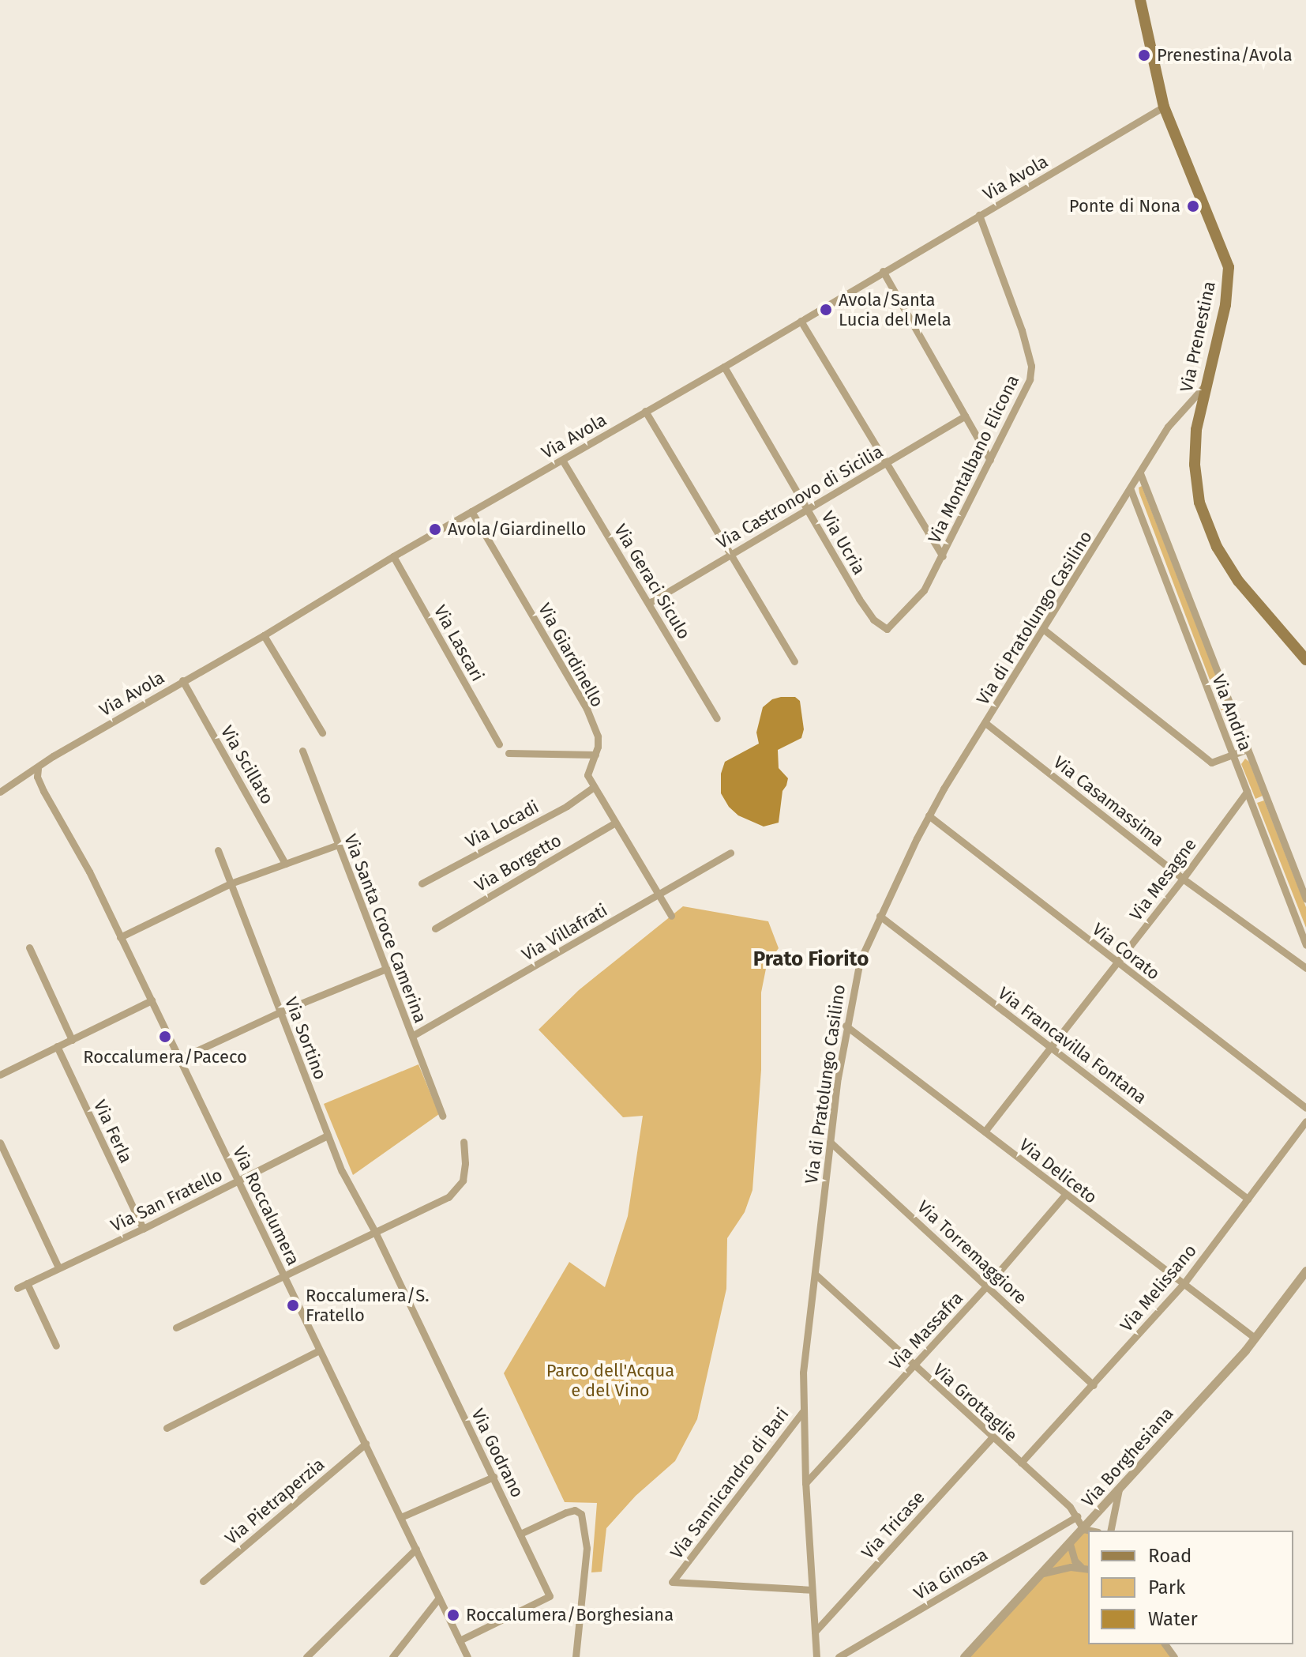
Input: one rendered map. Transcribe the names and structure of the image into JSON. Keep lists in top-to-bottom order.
{
  "streets": {
    "main road": ["Via Prenestina"],
    "street": [
      "Via Avola",
      "Via Montalbano Elicona",
      "Via Castronovo di Sicilia",
      "Via Ucria",
      "Via Geraci Siculo",
      "Via di Pratolungo Casilino",
      "Via Lascari",
      "Via Giardinello",
      "Via Andria",
      "Via Scillato",
      "Via Casamassima",
      "Via Locadi",
      "Via Borgetto",
      "Via Mesagne",
      "Via Santa Croce Camerina",
      "Via Villafrati",
      "Via Corato",
      "Via Sortino",
      "Via Francavilla Fontana",
      "Via Ferla",
      "Via Deliceto",
      "Via San Fratello",
      "Via Roccalumera",
      "Via Torremaggiore",
      "Via Melissano",
      "Via Massafra",
      "Via Grottaglie",
      "Via Godrano",
      "Via Borghesiana",
      "Via Sannicandro di Bari",
      "Via Pietraperzia",
      "Via Tricase",
      "Via Ginosa"
    ]
  },
  "crossings": [
    ["Via Avola", "Via Prenestina"],
    ["Via Avola", "Via Montalbano Elicona"],
    ["Via Avola", "Via Ucria"],
    ["Via Avola", "Via Geraci Siculo"],
    ["Via Avola", "Via Lascari"],
    ["Via Avola", "Via Giardinello"],
    ["Via Avola", "Via Scillato"],
    ["Via Avola", "Via Roccalumera"],
    ["Via Prenestina", "Via di Pratolungo Casilino"],
    ["Via Montalbano Elicona", "Via Ucria"],
    ["Via Castronovo di Sicilia", "Via Ucria"],
    ["Via Castronovo di Sicilia", "Via Geraci Siculo"],
    ["Via di Pratolungo Casilino", "Via Andria"],
    ["Via di Pratolungo Casilino", "Via Casamassima"],
    ["Via di Pratolungo Casilino", "Via Corato"],
    ["Via di Pratolungo Casilino", "Via Francavilla Fontana"],
    ["Via di Pratolungo Casilino", "Via Deliceto"],
    ["Via di Pratolungo Casilino", "Via Torremaggiore"],
    ["Via di Pratolungo Casilino", "Via Massafra"],
    ["Via di Pratolungo Casilino", "Via Grottaglie"],
    ["Via di Pratolungo Casilino", "Via Sannicandro di Bari"],
    ["Via di Pratolungo Casilino", "Via Tricase"],
    ["Via Giardinello", "Via Locadi"],
    ["Via Andria", "Via Mesagne"],
    ["Via Casamassima", "Via Mesagne"],
    ["Via Mesagne", "Via Corato"],
    ["Via Mesagne", "Via Francavilla Fontana"],
    ["Via Mesagne", "Via Deliceto"],
    ["Via Santa Croce Camerina", "Via Villafrati"],
    ["Via Sortino", "Via San Fratello"],
    ["Via Sortino", "Via Godrano"],
    ["Via Francavilla Fontana", "Via Melissano"],
    ["Via Ferla", "Via San Fratello"],
    ["Via Deliceto", "Via Melissano"],
    ["Via Deliceto", "Via Massafra"],
    ["Via Deliceto", "Via Borghesiana"],
    ["Via San Fratello", "Via Roccalumera"],
    ["Via Roccalumera", "Via Godrano"],
    ["Via Roccalumera", "Via Pietraperzia"],
    ["Via Torremaggiore", "Via Melissano"],
    ["Via Torremaggiore", "Via Massafra"],
    ["Via Melissano", "Via Grottaglie"],
    ["Via Massafra", "Via Grottaglie"],
    ["Via Grottaglie", "Via Borghesiana"],
    ["Via Grottaglie", "Via Tricase"],
    ["Via Grottaglie", "Via Ginosa"]
  ],
  "districts": ["Prato Fiorito"],
  "parks": ["Parco dell'Acqua e del Vino"],
  "places": [
    "Prenestina/Avola",
    "Ponte di Nona",
    "Avola/Santa Lucia del Mela",
    "Avola/Giardinello",
    "Roccalumera/Paceco",
    "Roccalumera/S. Fratello",
    "Roccalumera/Borghesiana"
  ],
  "legend": ["Road", "Park", "Water"]
}
